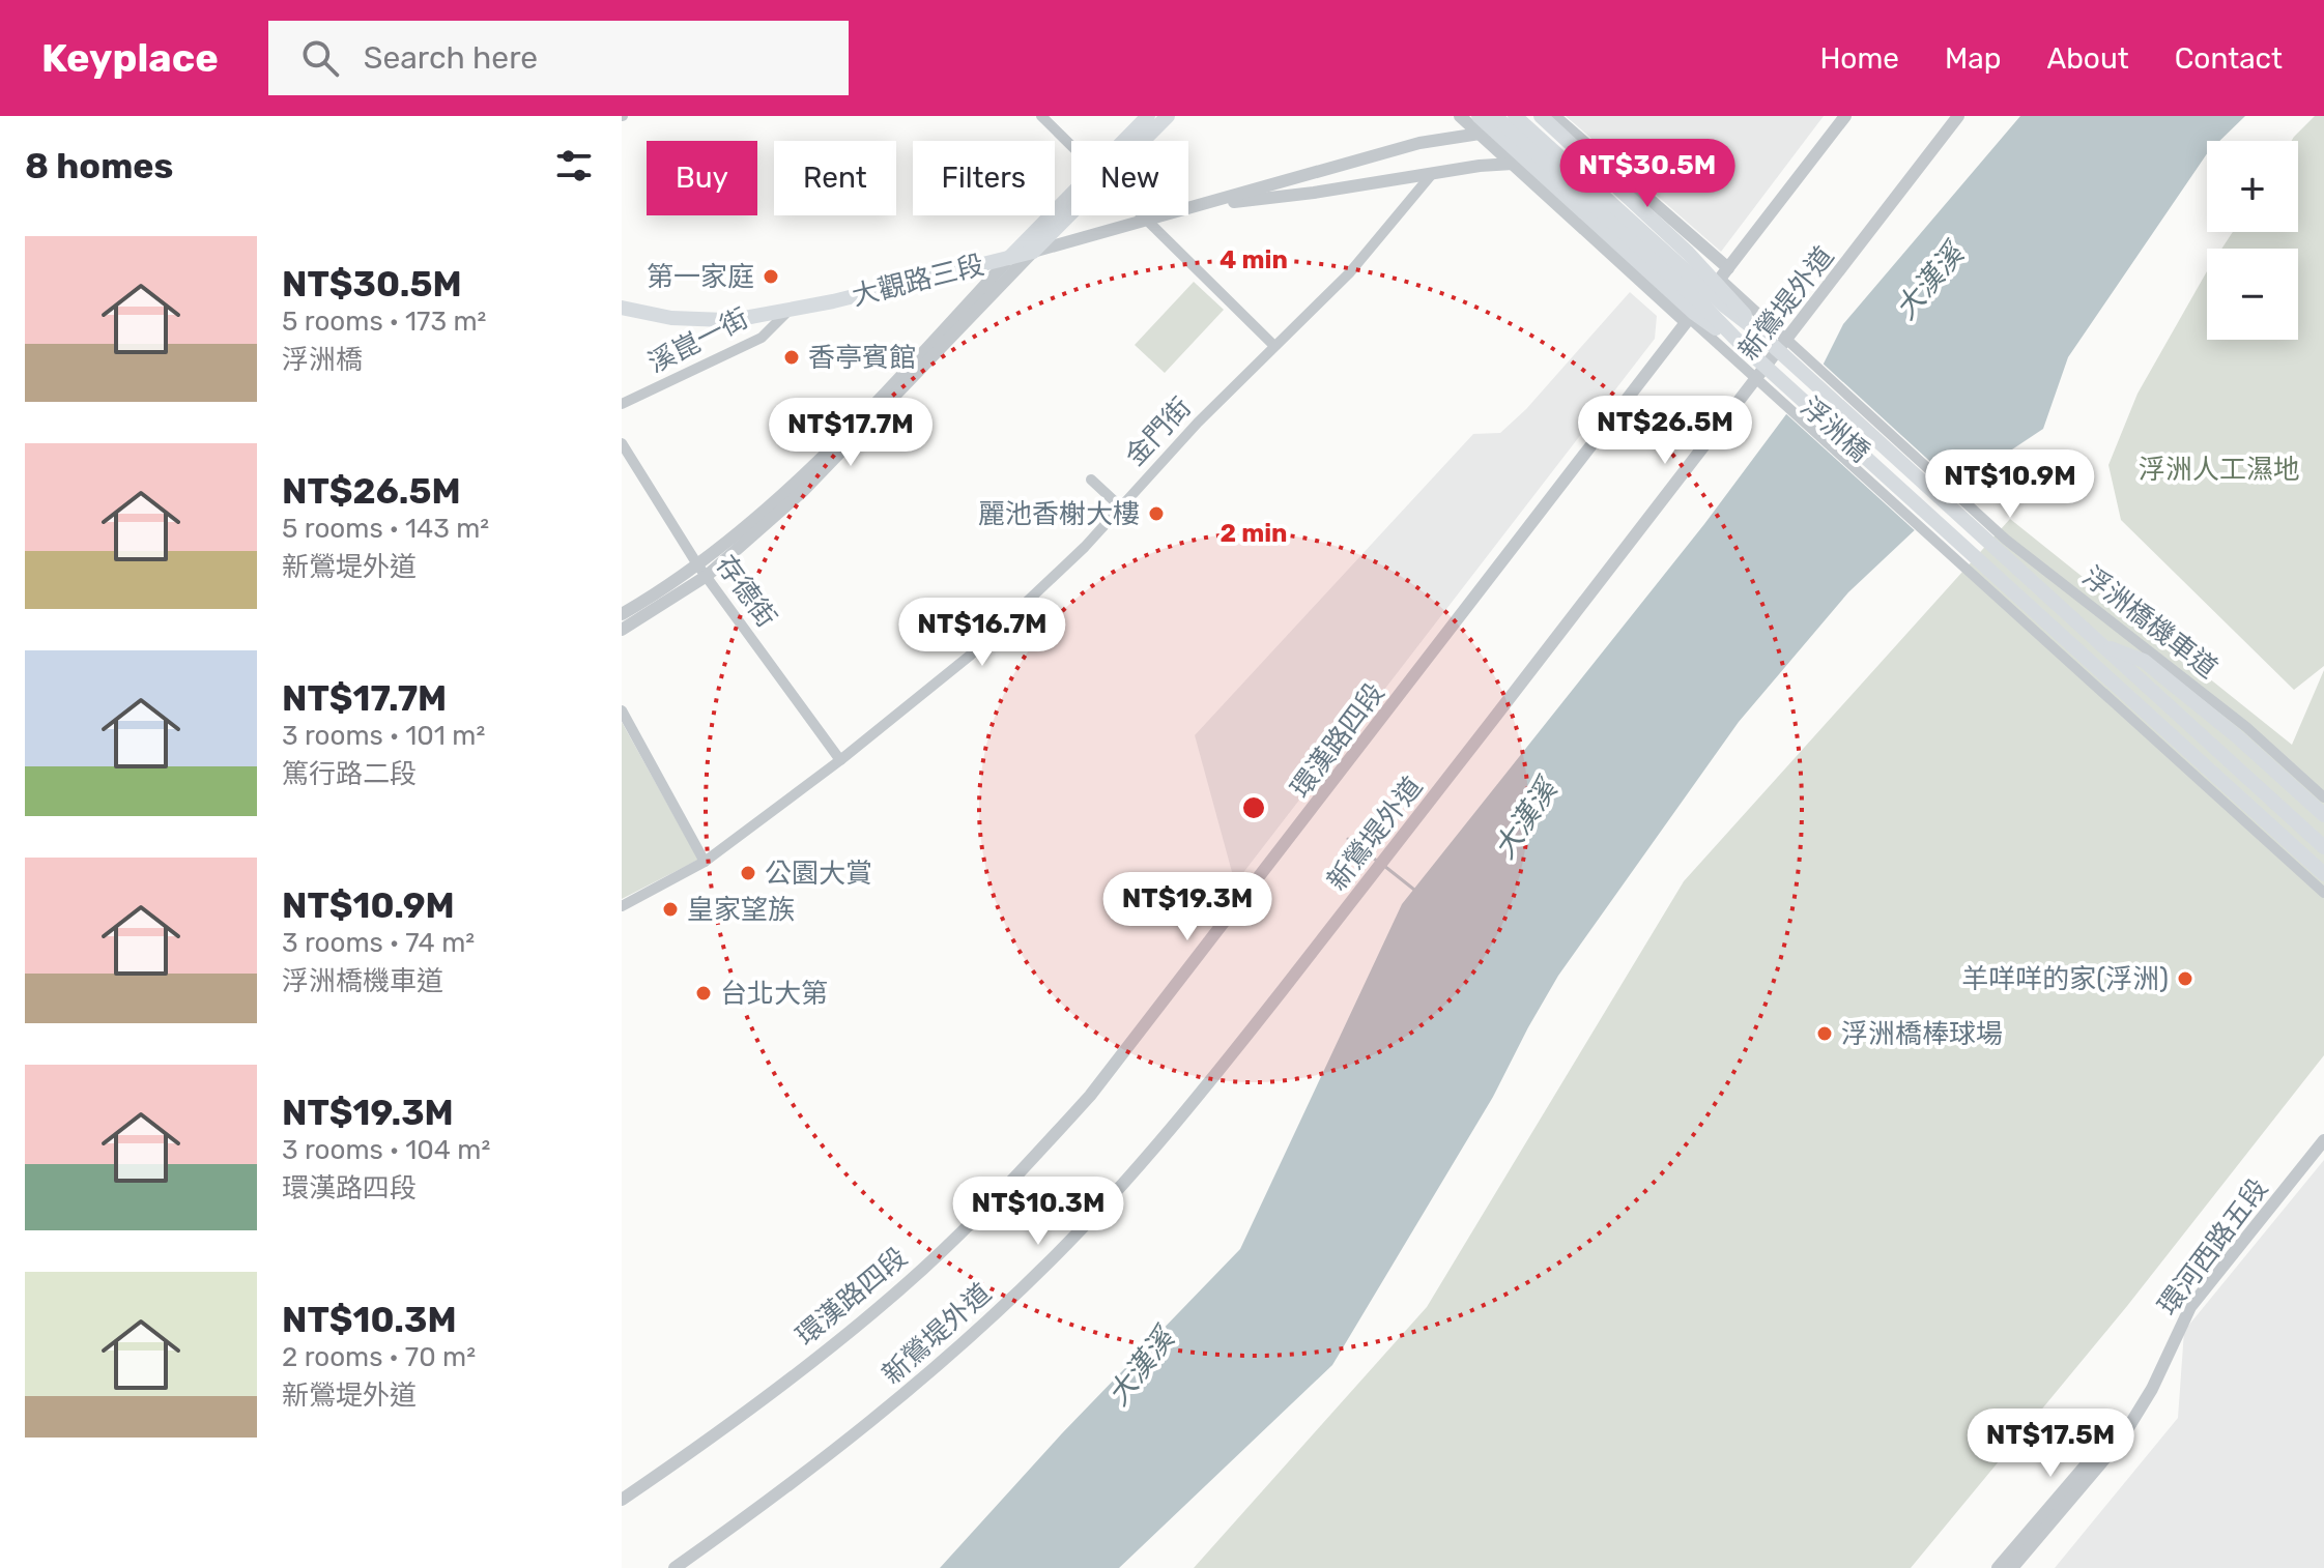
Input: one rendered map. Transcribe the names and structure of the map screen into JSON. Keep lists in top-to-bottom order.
{
  "streets": {
    "main road": ["大觀路三段", "浮洲橋"],
    "street": [
      "新鶯堤外道",
      "溪崑一街",
      "金門街",
      "存德街",
      "浮洲橋機車道",
      "環漢路四段",
      "環河西路五段"
    ]
  },
  "crossings": [
    ["大觀路三段", "溪崑一街"],
    ["大觀路三段", "金門街"],
    ["金門街", "存德街"]
  ],
  "water": ["大漢溪"],
  "parks": ["浮洲人工濕地"],
  "places": [
    "第一家庭",
    "香亭賓館",
    "麗池香榭大樓",
    "公園大賞",
    "皇家望族",
    "羊咩咩的家(浮洲)",
    "台北大第",
    "浮洲橋棒球場"
  ],
  "page": {
    "header": "Keyplace",
    "search": "Search here",
    "nav": [
      "Home",
      "Map",
      "About",
      "Contact"
    ],
    "heading": "8 homes",
    "price": [
      "NT$30.5M",
      "NT$26.5M",
      "NT$17.7M",
      "NT$10.9M",
      "NT$16.7M",
      "NT$19.3M",
      "NT$10.3M",
      "NT$17.5M"
    ],
    "map_buttons": ["+", "−"],
    "chip": [
      "Buy",
      "Rent",
      "Filters",
      "New"
    ],
    "list": [
      {
        "name": "NT$30.5M",
        "note": "5 rooms · 173 m² · 浮洲橋"
      },
      {
        "name": "NT$26.5M",
        "note": "5 rooms · 143 m² · 新鶯堤外道"
      },
      {
        "name": "NT$17.7M",
        "note": "3 rooms · 101 m² · 篤行路二段"
      },
      {
        "name": "NT$10.9M",
        "note": "3 rooms · 74 m² · 浮洲橋機車道"
      },
      {
        "name": "NT$19.3M",
        "note": "3 rooms · 104 m² · 環漢路四段"
      },
      {
        "name": "NT$10.3M",
        "note": "2 rooms · 70 m² · 新鶯堤外道"
      }
    ]
  },
  "rings": ["4 min", "2 min"]
}
